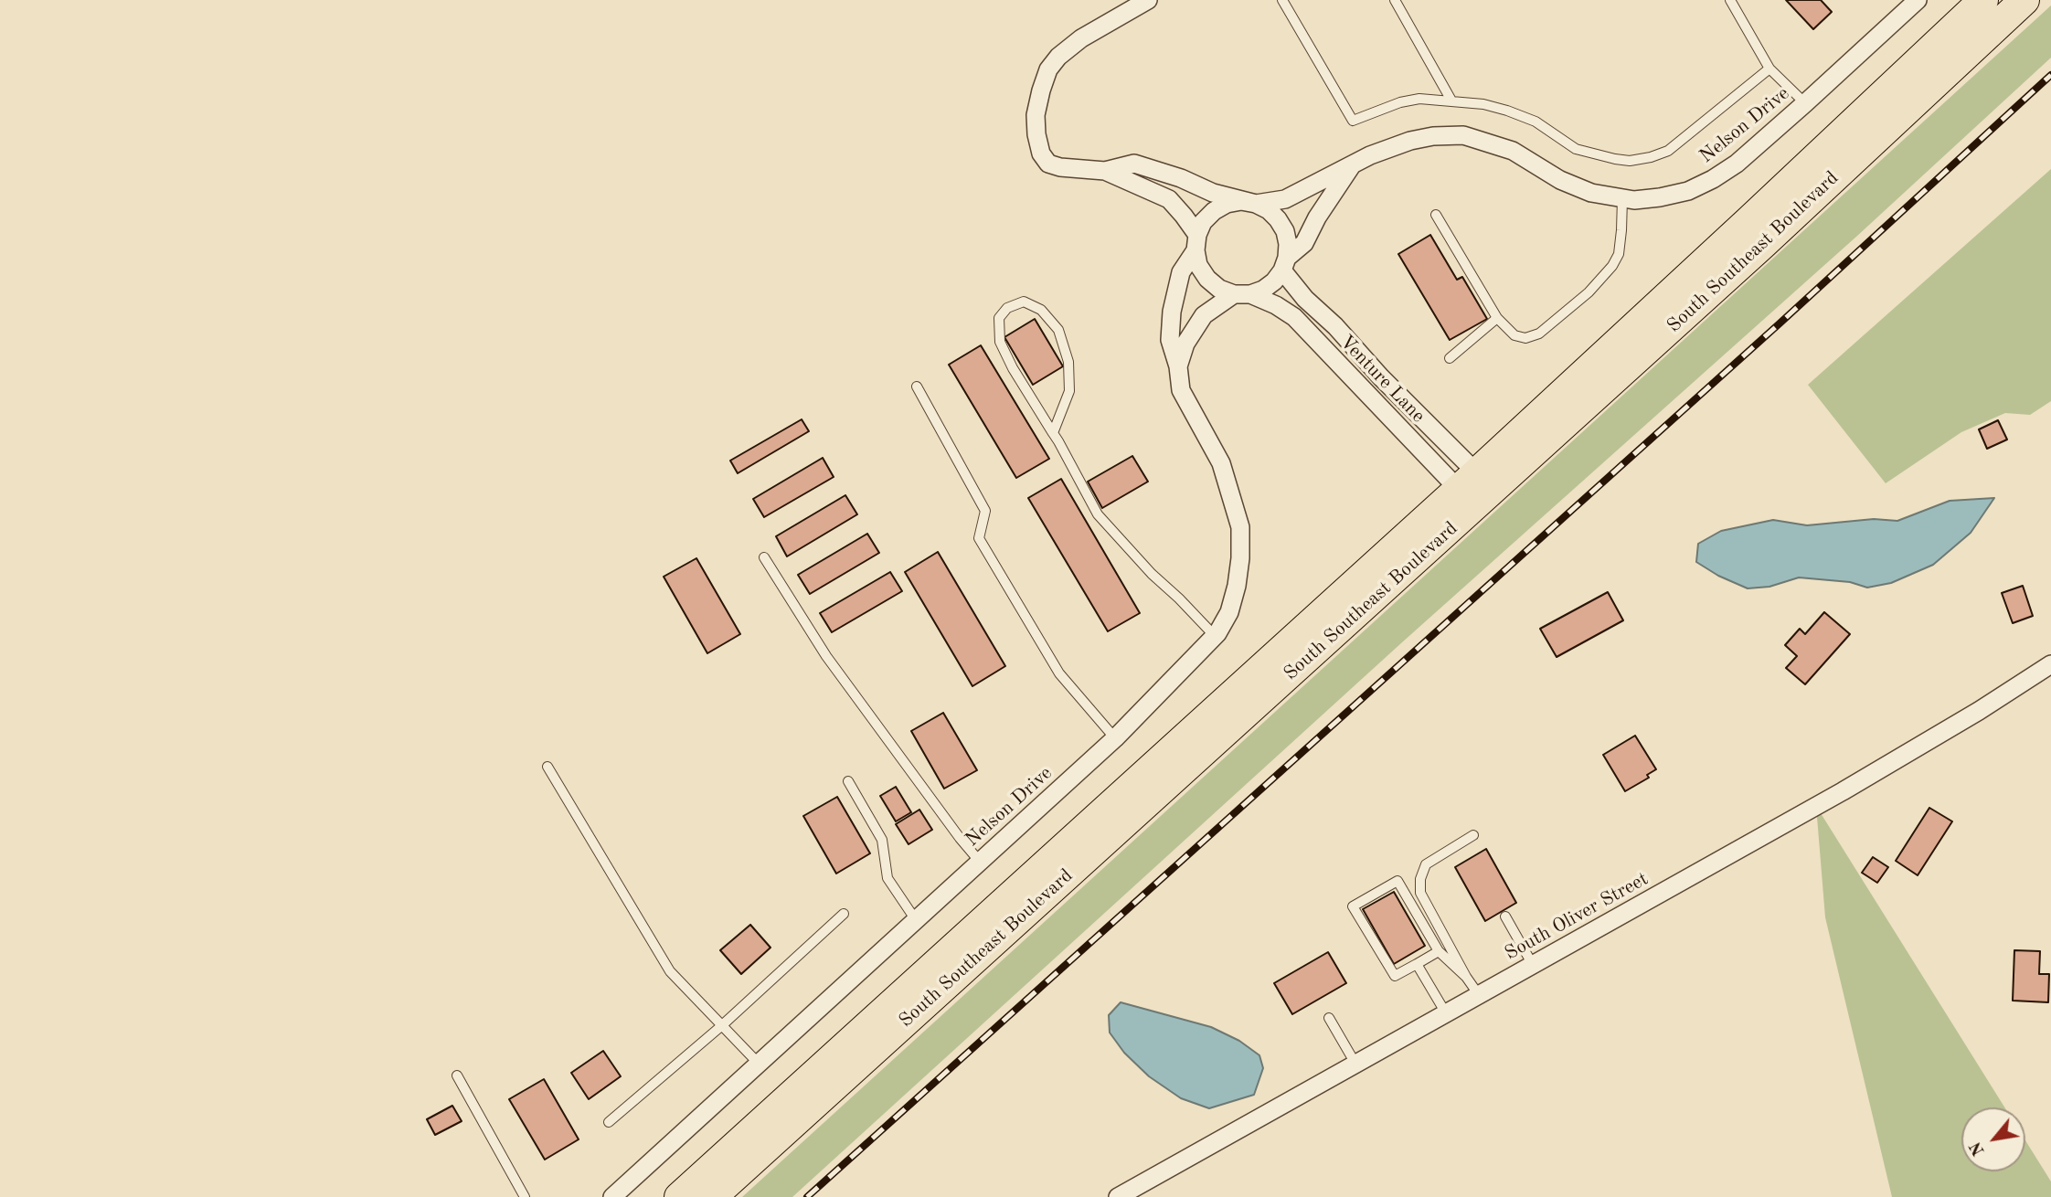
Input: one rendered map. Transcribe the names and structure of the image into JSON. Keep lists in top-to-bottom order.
{
  "streets": {
    "main road": ["South Southeast Boulevard"],
    "street": ["Nelson Drive", "Venture Lane", "South Oliver Street"]
  },
  "crossings": [
    ["Nelson Drive", "Venture Lane"],
    ["South Southeast Boulevard", "Venture Lane"]
  ],
  "north": "bottom left"
}
